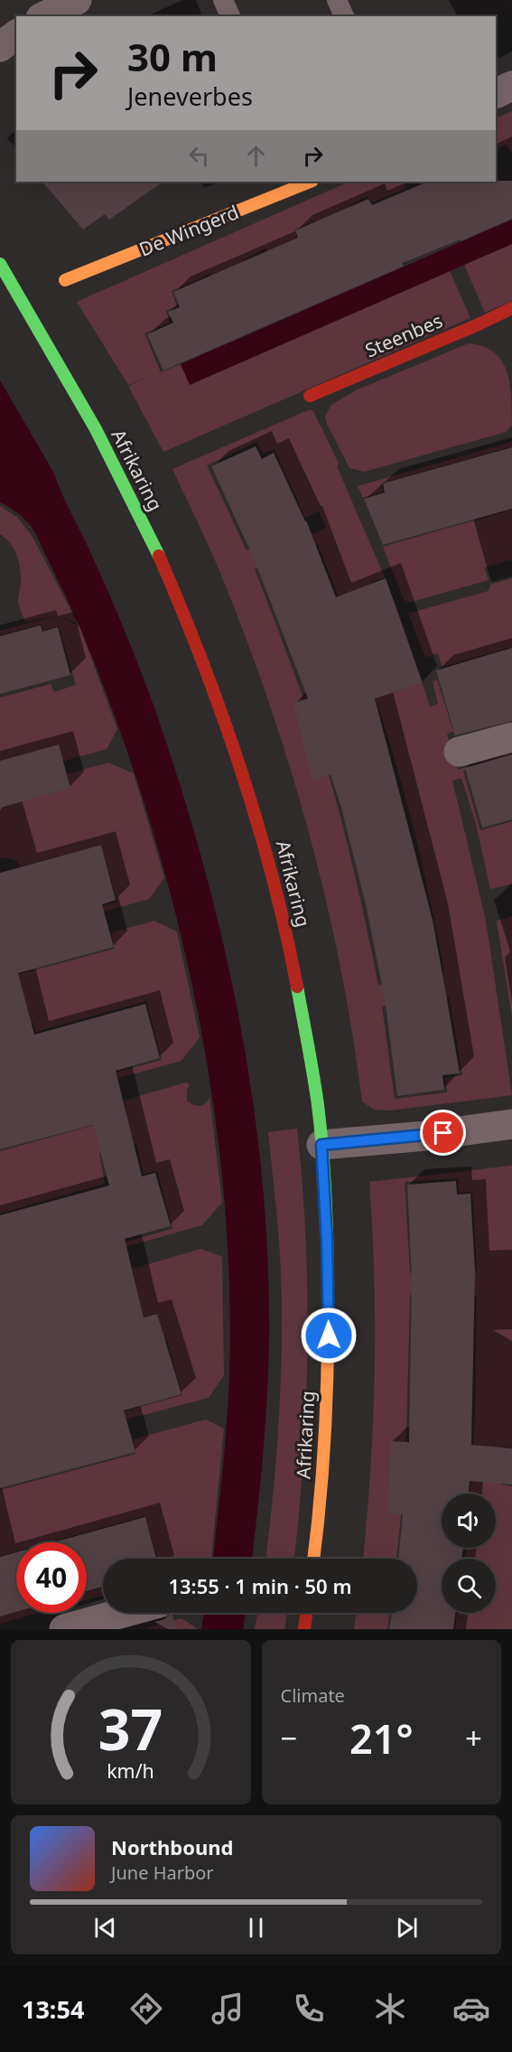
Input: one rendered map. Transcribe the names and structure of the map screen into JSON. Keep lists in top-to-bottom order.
{
  "streets": {
    "street": ["De Wingerd", "Steenbes", "Afrikaring"]
  },
  "page": {
    "turn": ["30 m", "Jeneverbes"],
    "limit": "40",
    "trip": "13:55 · 1 min · 50 m",
    "tile": "Climate",
    "heat": ["−", "21°", "+"],
    "song": ["Northbound", "June Harbor"],
    "tabs": "13:54",
    "gauge": ["37", "km/h"]
  }
}
